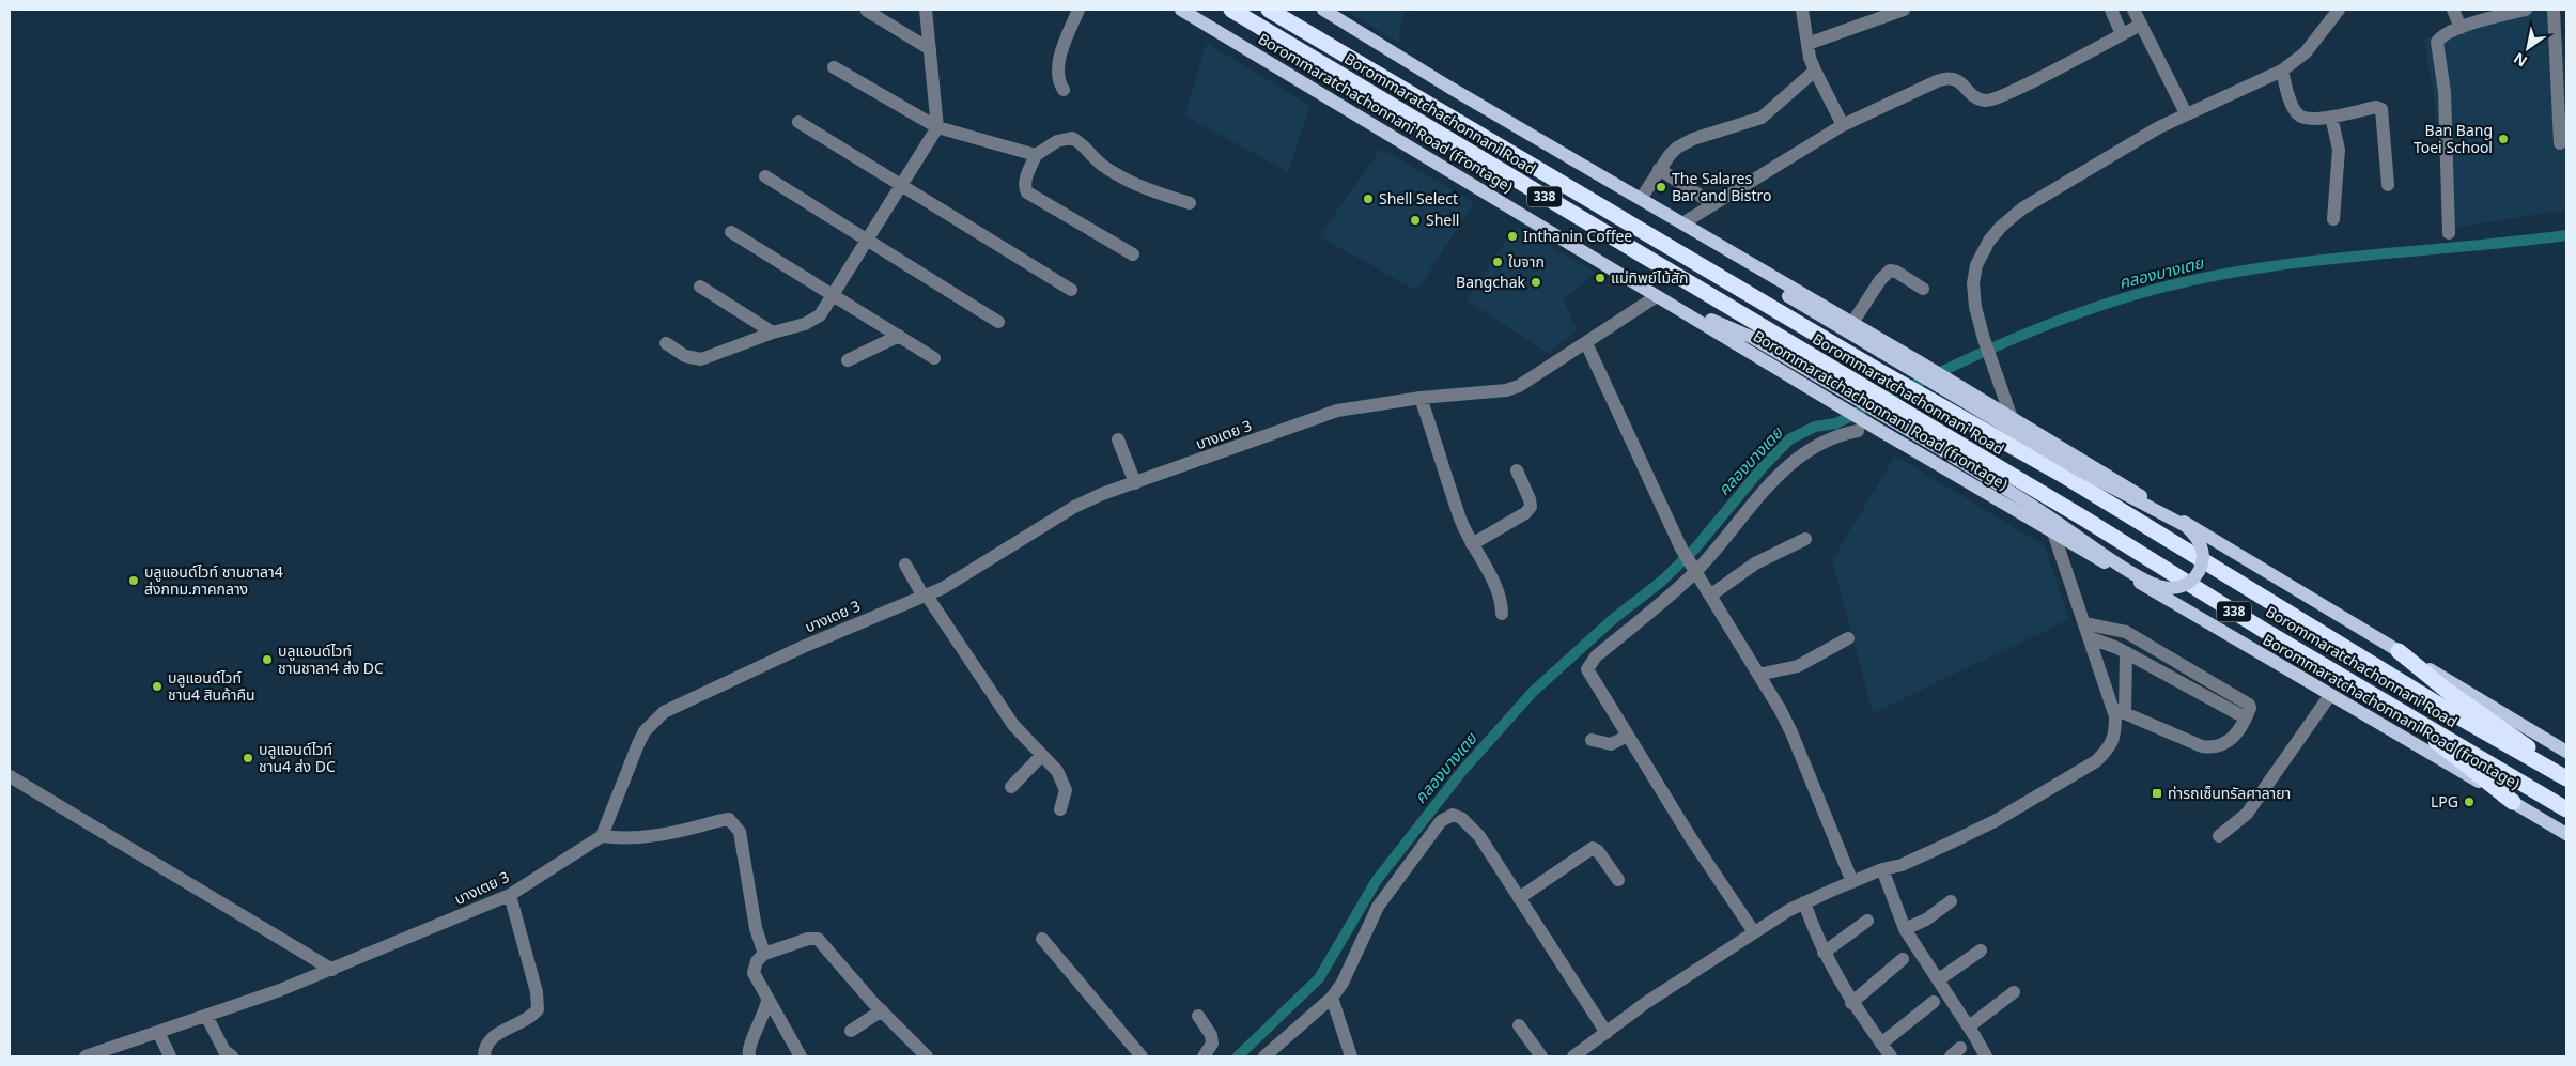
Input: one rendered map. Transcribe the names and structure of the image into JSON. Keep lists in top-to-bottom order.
{
  "streets": {
    "highway": ["Borommaratchachonnani Road", "338"],
    "main road": ["Borommaratchachonnani Road (frontage)"],
    "street": ["บางเตย 3"]
  },
  "crossings": [
    ["Borommaratchachonnani Road (frontage)", "บางเตย 3"]
  ],
  "water": ["คลองบางเตย"],
  "places": {
    "other": [
      "Ban Bang Toei School",
      "The Salares Bar and Bistro",
      "Shell Select",
      "Shell",
      "Inthanin Coffee",
      "ใบจาก",
      "แม่ทิพย์ไม้สัก",
      "Bangchak",
      "บลูแอนด์ไวท์ ชานชาลา4 ส่งกทม.ภาคกลาง",
      "บลูแอนด์ไวท์ ชานชาลา4 ส่ง DC",
      "บลูแอนด์ไวท์ ชาน4 สินค้าคืน",
      "บลูแอนด์ไวท์ ชาน4 ส่ง DC",
      "LPG"
    ],
    "transit": ["ท่ารถเซ็นทรัลศาลายา"]
  },
  "north": "bottom left"
}
